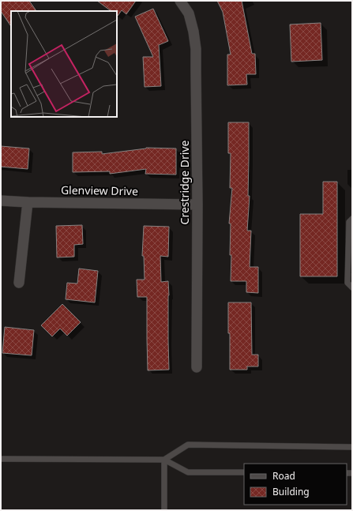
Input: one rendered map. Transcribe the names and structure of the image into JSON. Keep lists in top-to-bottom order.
{
  "streets": {
    "street": ["Crestridge Drive", "Glenview Drive"]
  },
  "crossings": [
    ["Crestridge Drive", "Glenview Drive"]
  ],
  "legend": ["Road", "Building"]
}
